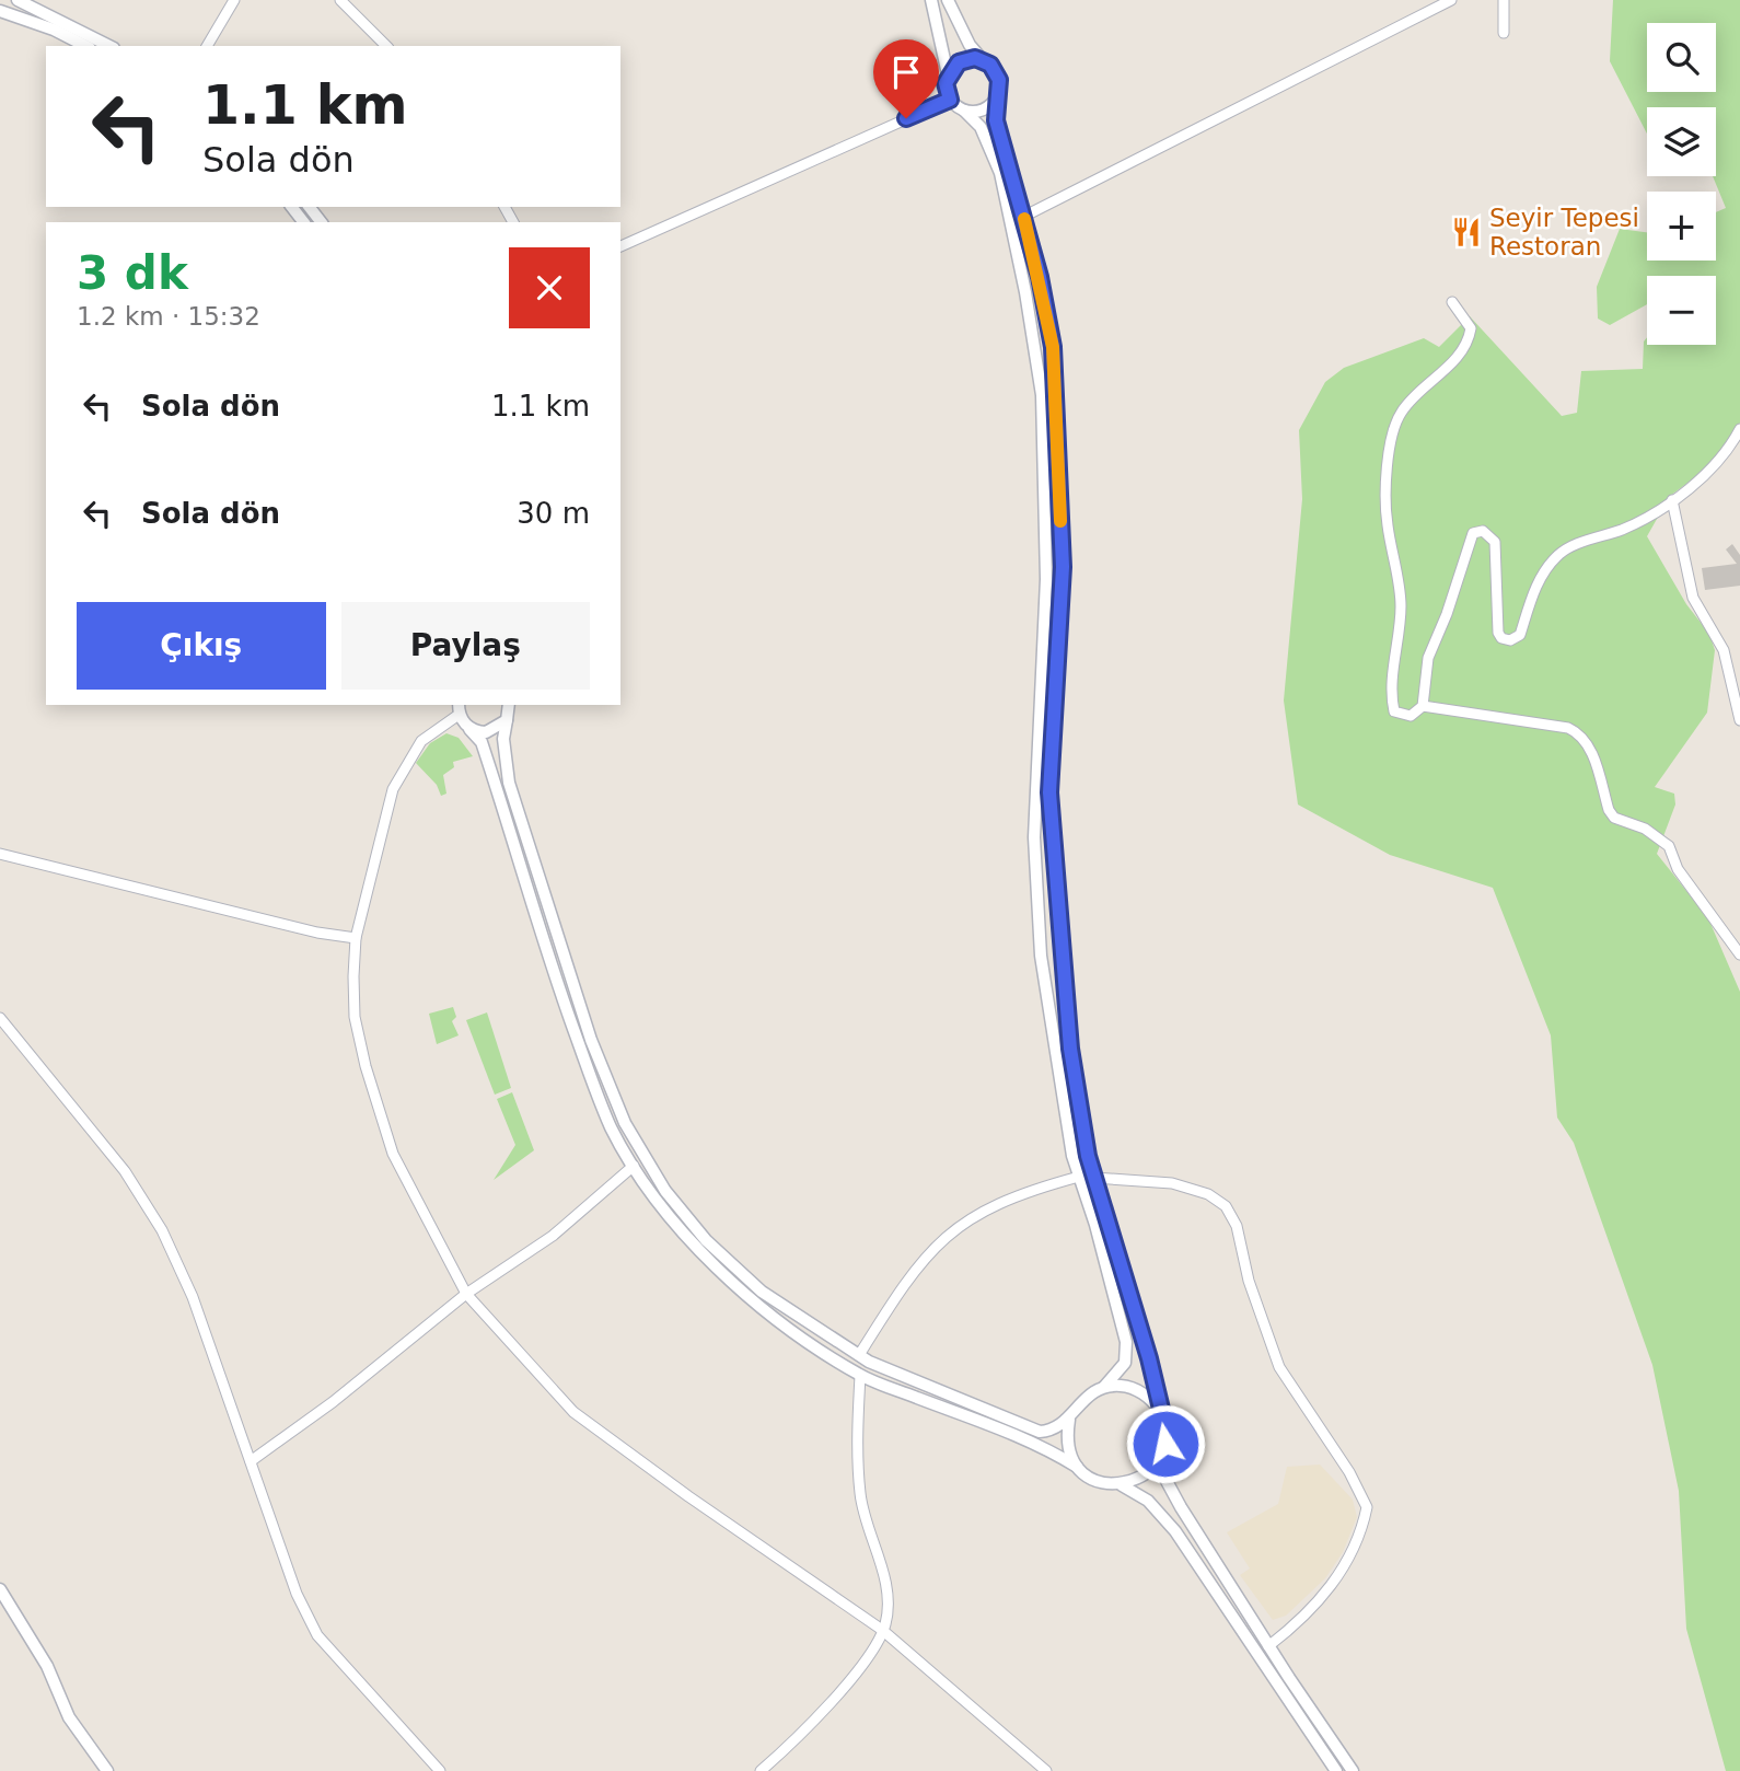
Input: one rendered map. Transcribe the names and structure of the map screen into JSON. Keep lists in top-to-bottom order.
{
  "places": {
    "restaurant": ["Seyir Tepesi Restoran"]
  },
  "page": {
    "map_buttons": ["+", "−"],
    "turn": ["1.1 km", "Sola dön"],
    "heading": ["3 dk", "1.2 km · 15:32"],
    "list": [
      {
        "name": "Sola dön",
        "value": "1.1 km"
      },
      {
        "name": "Sola dön",
        "value": "30 m"
      }
    ],
    "buttons": ["Çıkış", "Paylaş"]
  }
}
